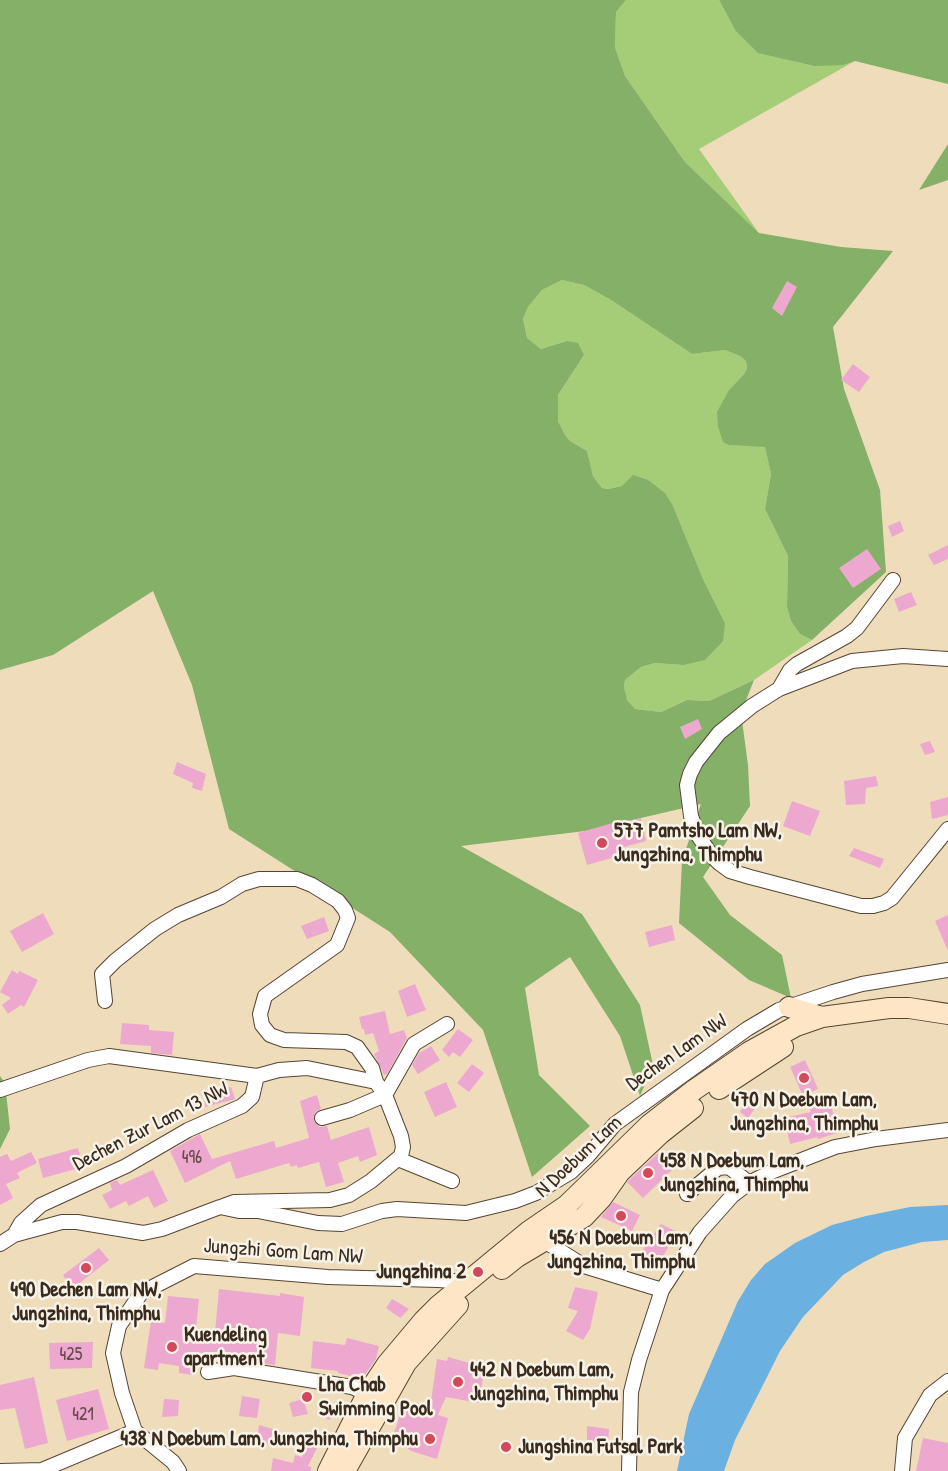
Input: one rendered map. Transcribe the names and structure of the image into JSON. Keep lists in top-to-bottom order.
{
  "streets": {
    "main road": ["N Doebum Lam"],
    "street": ["Dechen Lam NW", "Dechen Zur Lam 13 NW", "Jungzhi Gom Lam NW"]
  },
  "crossings": [
    ["Dechen Lam NW", "Dechen Zur Lam 13 NW"],
    ["N Doebum Lam", "Jungzhi Gom Lam NW"]
  ],
  "places": [
    "577 Pamtsho Lam NW, Jungzhina, Thimphu",
    "470 N Doebum Lam, Jungzhina, Thimphu",
    "458 N Doebum Lam, Jungzhina, Thimphu",
    "456 N Doebum Lam, Jungzhina, Thimphu",
    "490 Dechen Lam NW, Jungzhina, Thimphu",
    "Jungzhina 2",
    "Kuendeling apartment",
    "442 N Doebum Lam, Jungzhina, Thimphu",
    "Lha Chab Swimming Pool",
    "438 N Doebum Lam, Jungzhina, Thimphu",
    "Jungshina Futsal Park"
  ],
  "house_numbers": ["496", "425", "421"]
}
